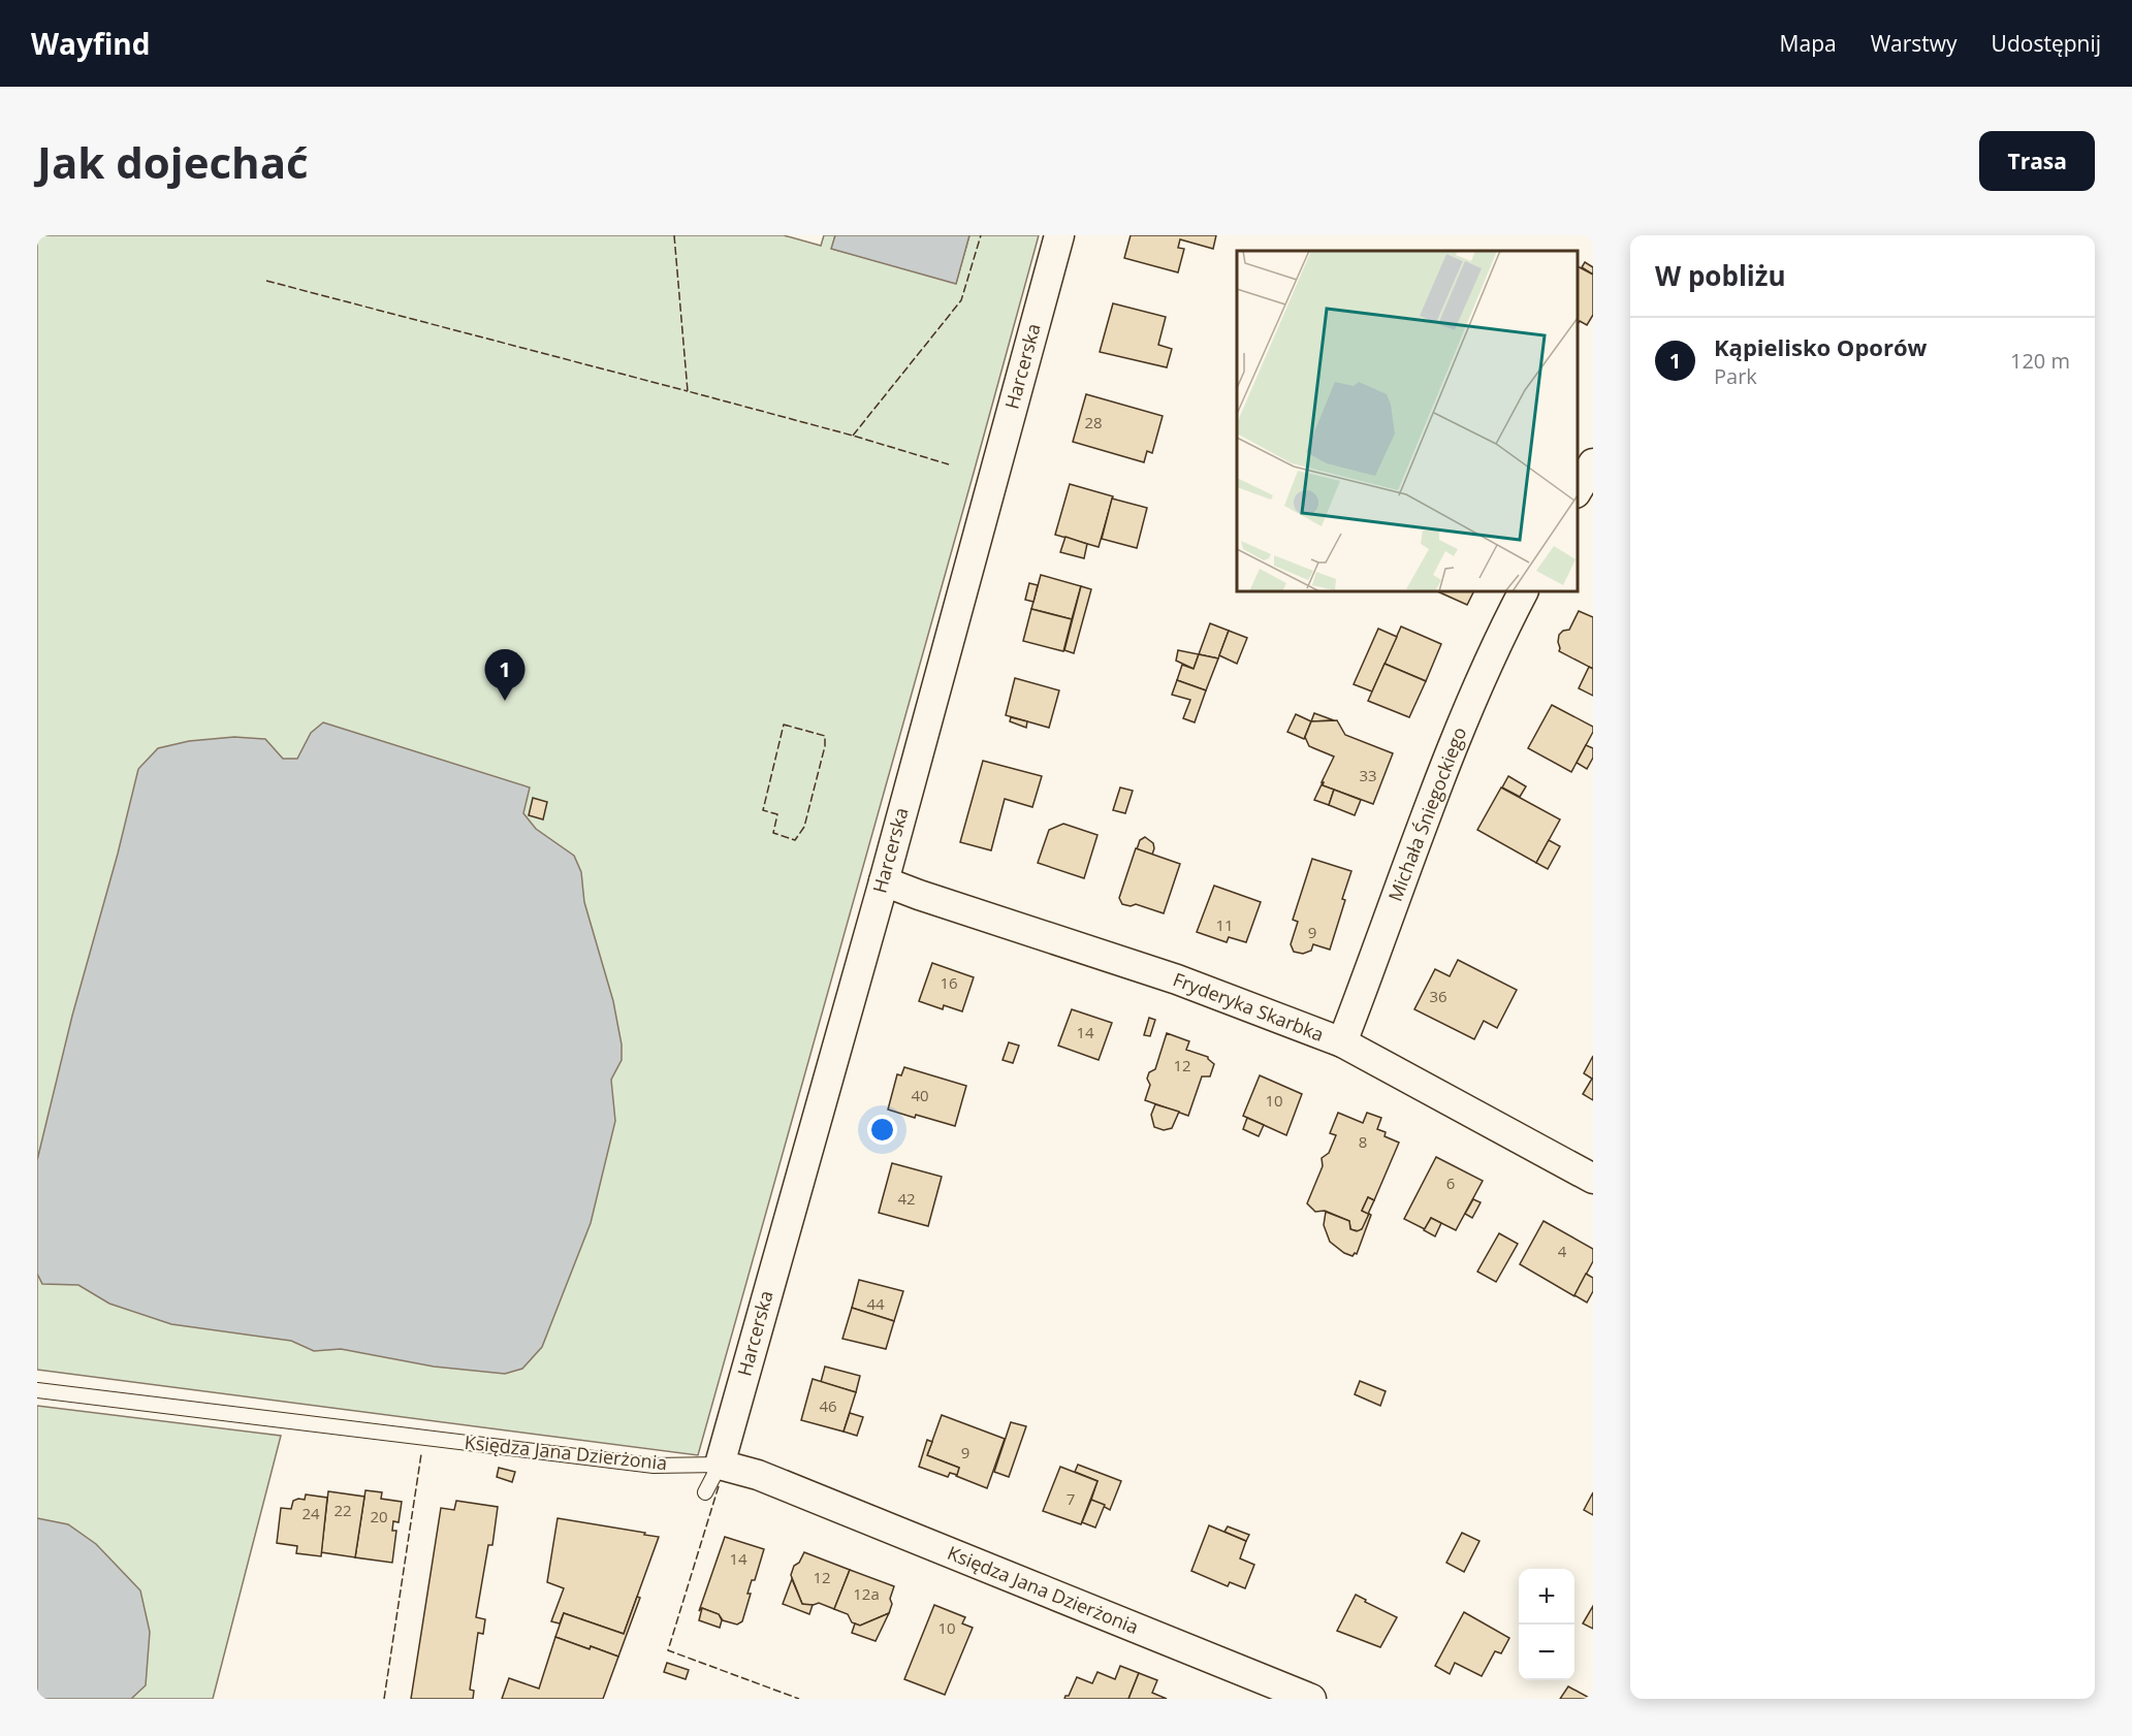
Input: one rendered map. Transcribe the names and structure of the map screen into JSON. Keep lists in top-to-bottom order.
{
  "streets": {
    "street": [
      "Harcerska",
      "Michała Śniegockiego",
      "Fryderyka Skarbka",
      "Księdza Jana Dzierżonia"
    ]
  },
  "crossings": [
    ["Harcerska", "Fryderyka Skarbka"],
    ["Harcerska", "Księdza Jana Dzierżonia"],
    ["Michała Śniegockiego", "Fryderyka Skarbka"]
  ],
  "house_numbers": [
    "28",
    "33",
    "11",
    "9",
    "16",
    "36",
    "14",
    "12",
    "40",
    "10",
    "8",
    "6",
    "42",
    "4",
    "44",
    "46",
    "9",
    "7",
    "22",
    "24",
    "20",
    "14",
    "12",
    "12a",
    "10"
  ],
  "page": {
    "header": "Wayfind",
    "nav": ["Mapa", "Warstwy", "Udostępnij"],
    "buttons": "Trasa",
    "title": "Jak dojechać",
    "heading": "W pobliżu",
    "list": [
      {
        "mark": "1",
        "name": "Kąpielisko Oporów",
        "note": "Park",
        "value": "120 m"
      }
    ],
    "pins": "1",
    "map_buttons": ["+", "−"]
  }
}
